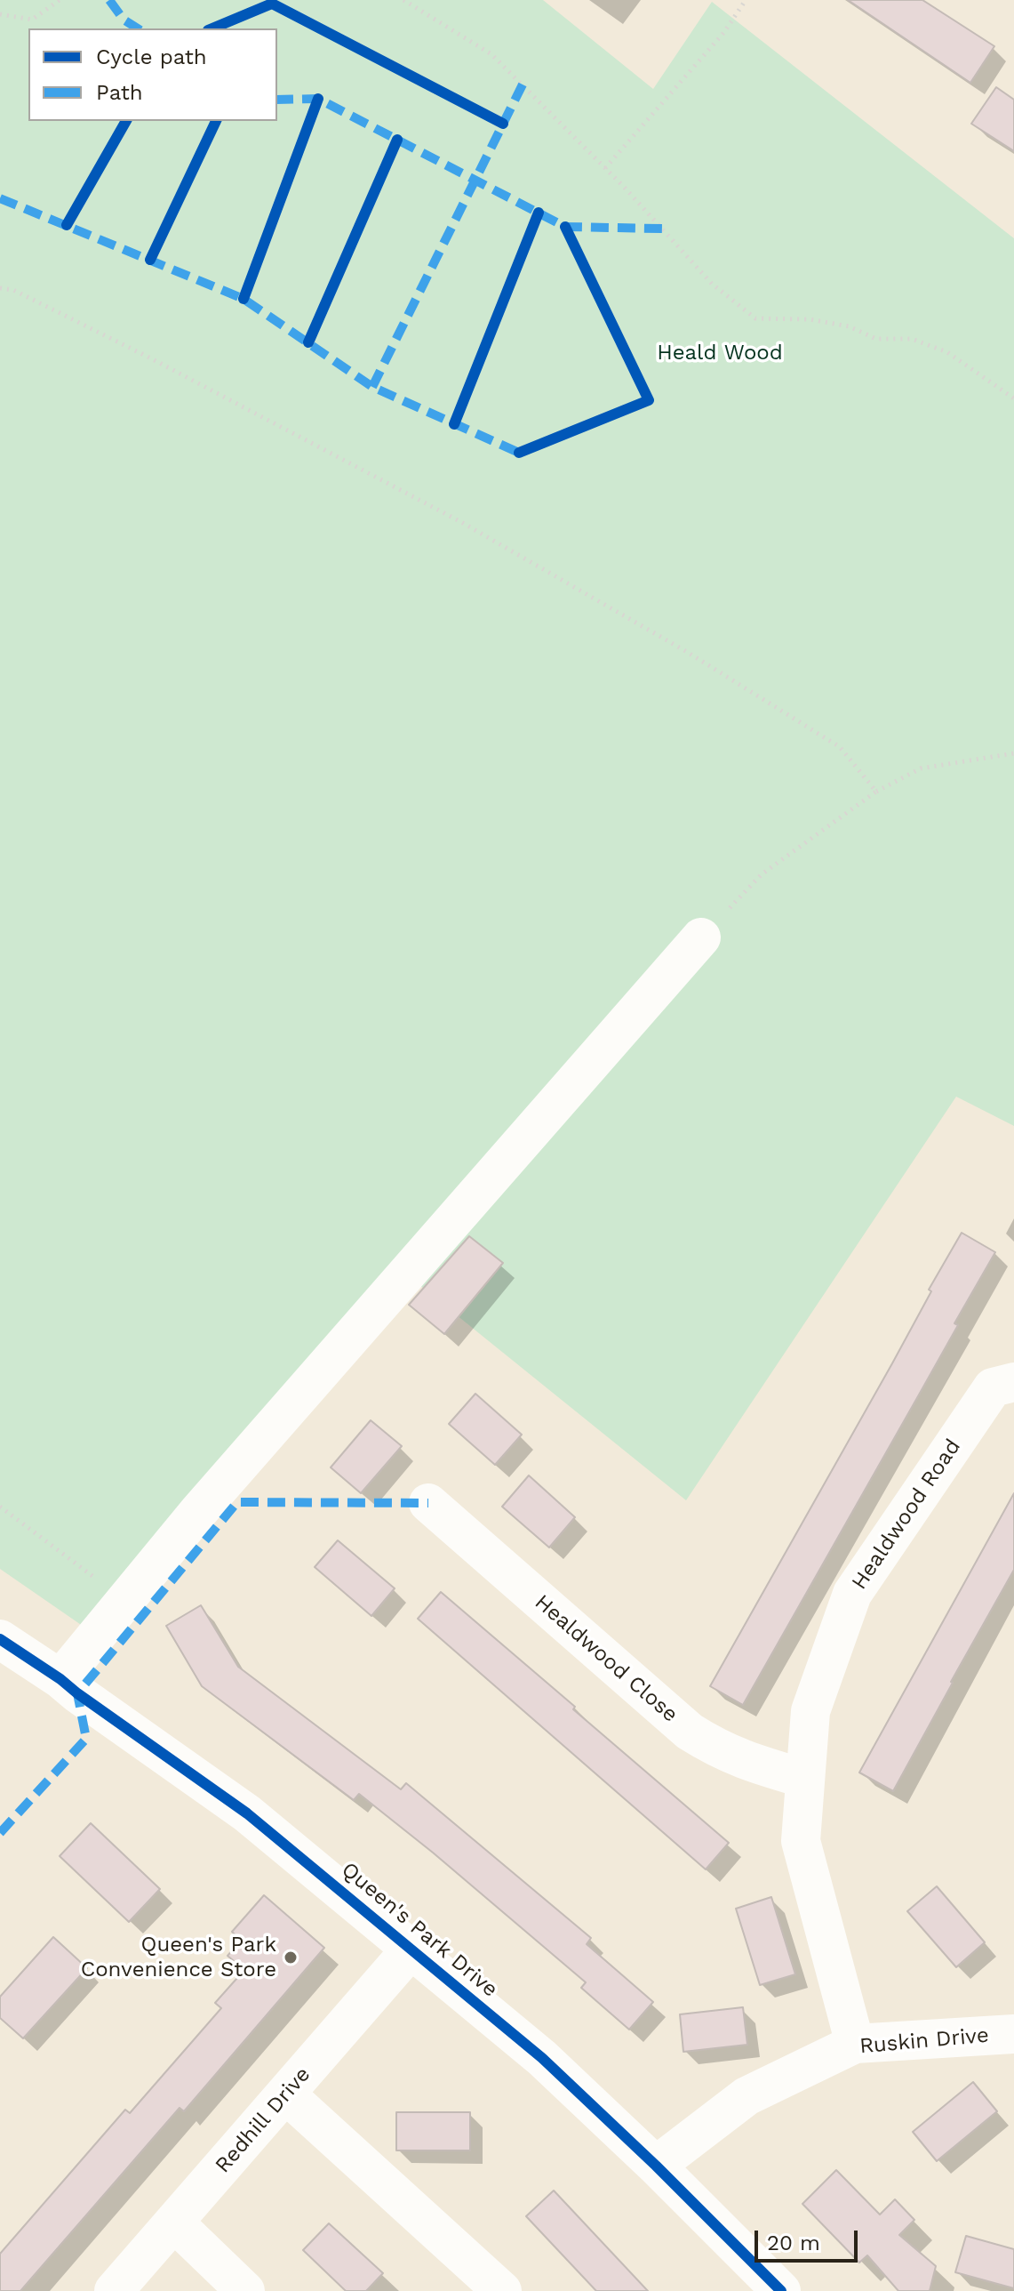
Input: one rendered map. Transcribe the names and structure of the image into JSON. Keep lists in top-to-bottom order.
{
  "streets": {
    "street": [
      "Healdwood Road",
      "Healdwood Close",
      "Queen's Park Drive",
      "Ruskin Drive",
      "Redhill Drive"
    ]
  },
  "crossings": [
    ["Healdwood Road", "Healdwood Close"],
    ["Healdwood Road", "Ruskin Drive"],
    ["Queen's Park Drive", "Ruskin Drive"],
    ["Queen's Park Drive", "Redhill Drive"]
  ],
  "parks": ["Heald Wood"],
  "places": ["Queen's Park Convenience Store"],
  "legend": ["Cycle path", "Path"],
  "scale_bar": "20 m"
}
